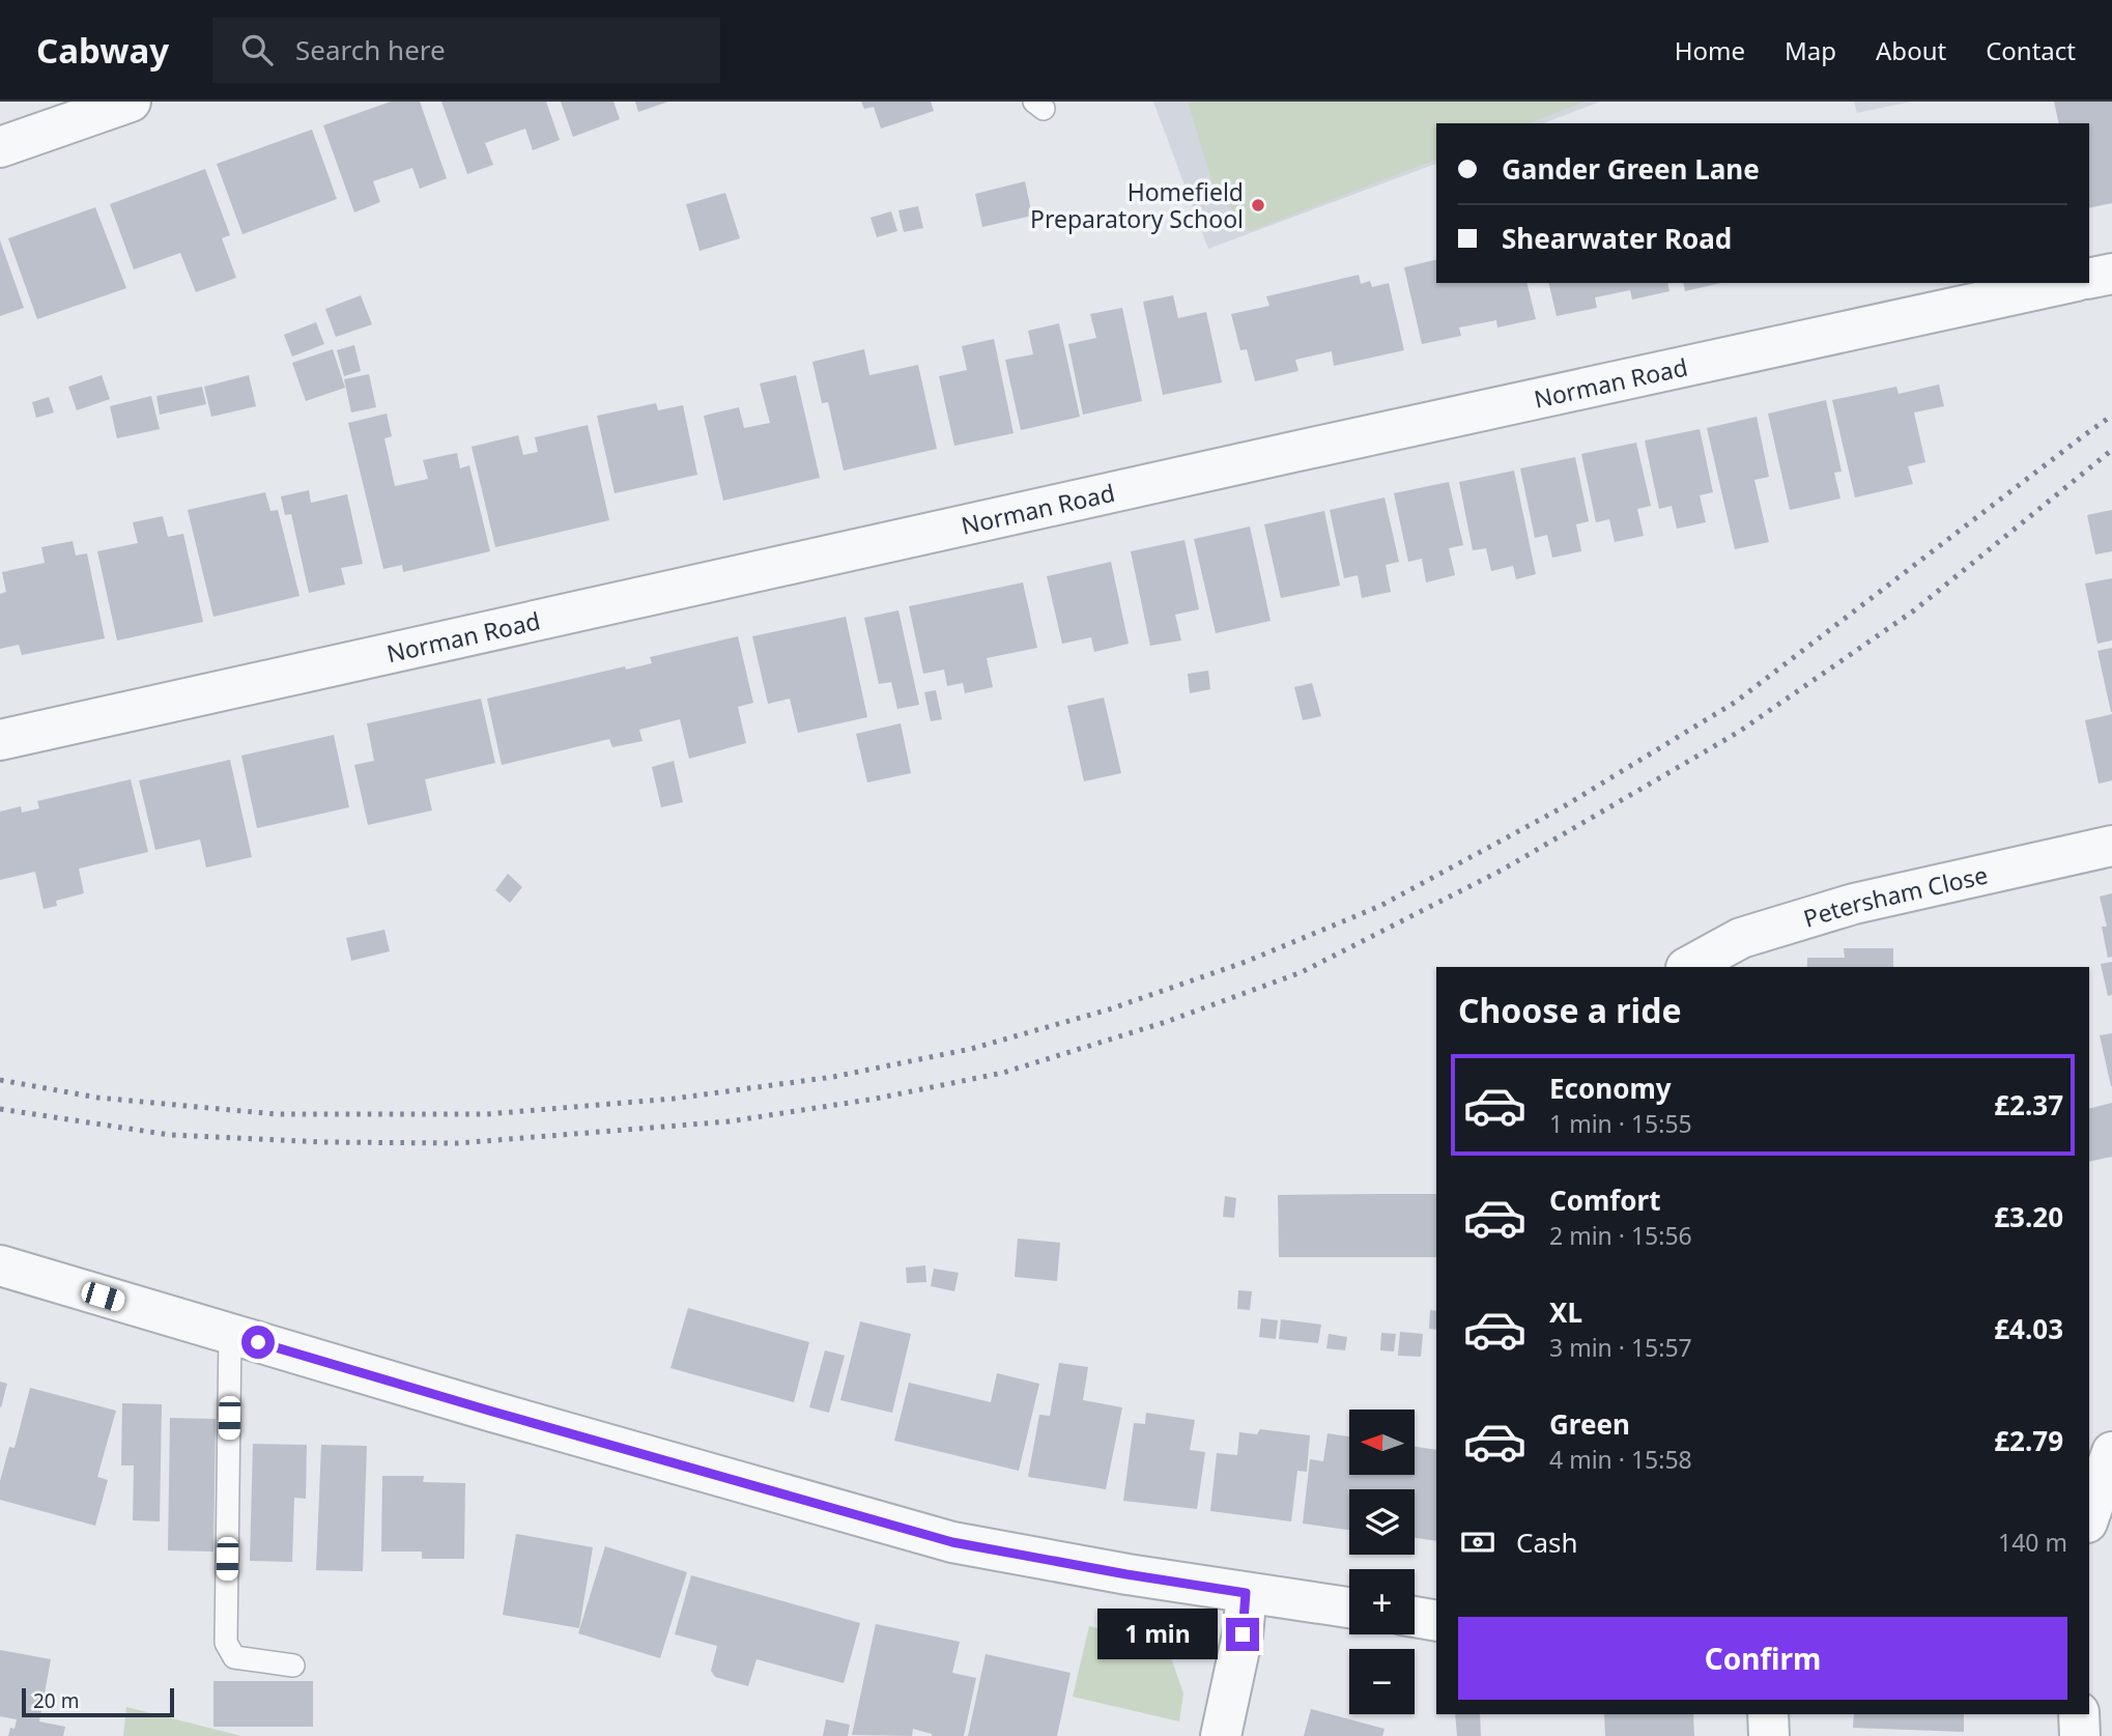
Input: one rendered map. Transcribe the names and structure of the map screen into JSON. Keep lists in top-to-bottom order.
{
  "streets": {
    "street": ["Norman Road", "Petersham Close"]
  },
  "places": ["Homefield Preparatory School"],
  "scale_bar": "20 m",
  "north": "left",
  "page": {
    "header": "Cabway",
    "search": "Search here",
    "nav": [
      "Home",
      "Map",
      "About",
      "Contact"
    ],
    "banner": ["Gander Green Lane", "Shearwater Road"],
    "heading": "Choose a ride",
    "list": [
      {
        "name": "Economy",
        "note": "1 min · 15:55",
        "value": "£2.37"
      },
      {
        "name": "Comfort",
        "note": "2 min · 15:56",
        "value": "£3.20"
      },
      {
        "name": "XL",
        "note": "3 min · 15:57",
        "value": "£4.03"
      },
      {
        "name": "Green",
        "note": "4 min · 15:58",
        "value": "£2.79"
      }
    ],
    "map_buttons": ["+", "−"],
    "pay": ["Cash", "140 m"],
    "buttons": "Confirm",
    "bubble": "1 min",
    "scale": "20 m"
  }
}
